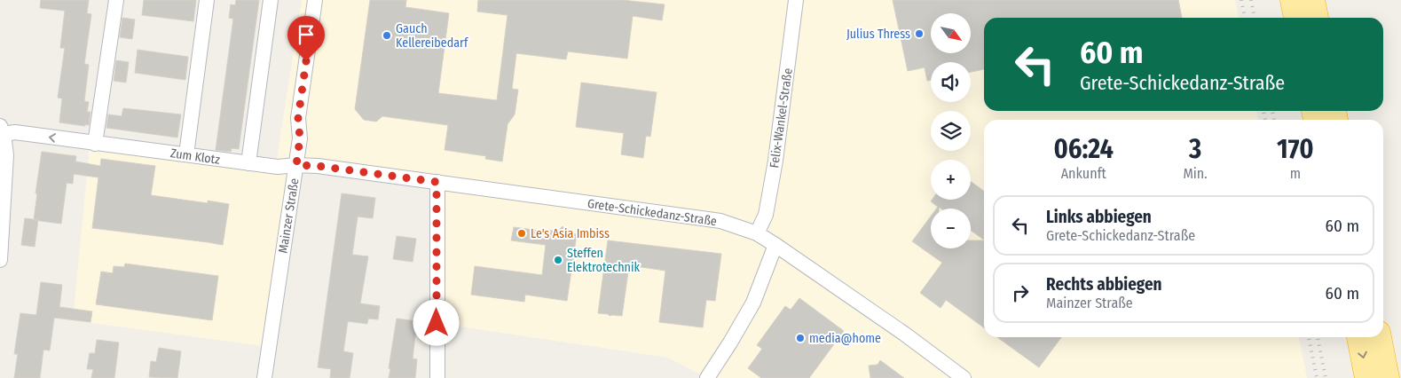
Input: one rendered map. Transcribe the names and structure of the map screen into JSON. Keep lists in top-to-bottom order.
{
  "streets": {
    "street": [
      "Felix-Wankel-Straße",
      "Zum Klotz",
      "Grete-Schickedanz-Straße",
      "Mainzer Straße"
    ]
  },
  "crossings": [
    ["Felix-Wankel-Straße", "Grete-Schickedanz-Straße"],
    ["Zum Klotz", "Grete-Schickedanz-Straße"],
    ["Zum Klotz", "Mainzer Straße"],
    ["Grete-Schickedanz-Straße", "Mainzer Straße"]
  ],
  "places": [
    "Julius Thress",
    "Gauch Kellereibedarf",
    "Le's Asia Imbiss",
    "Steffen Elektrotechnik",
    "media@home"
  ],
  "north": "bottom right",
  "page": {
    "map_buttons": ["+", "−"],
    "turn": ["60 m", "Grete-Schickedanz-Straße"],
    "eta": [
      "06:24",
      "Ankunft",
      "3",
      "Min.",
      "170",
      "m"
    ],
    "list": [
      {
        "name": "Links abbiegen",
        "note": "Grete-Schickedanz-Straße",
        "value": "60 m"
      },
      {
        "name": "Rechts abbiegen",
        "note": "Mainzer Straße",
        "value": "60 m"
      }
    ]
  }
}
